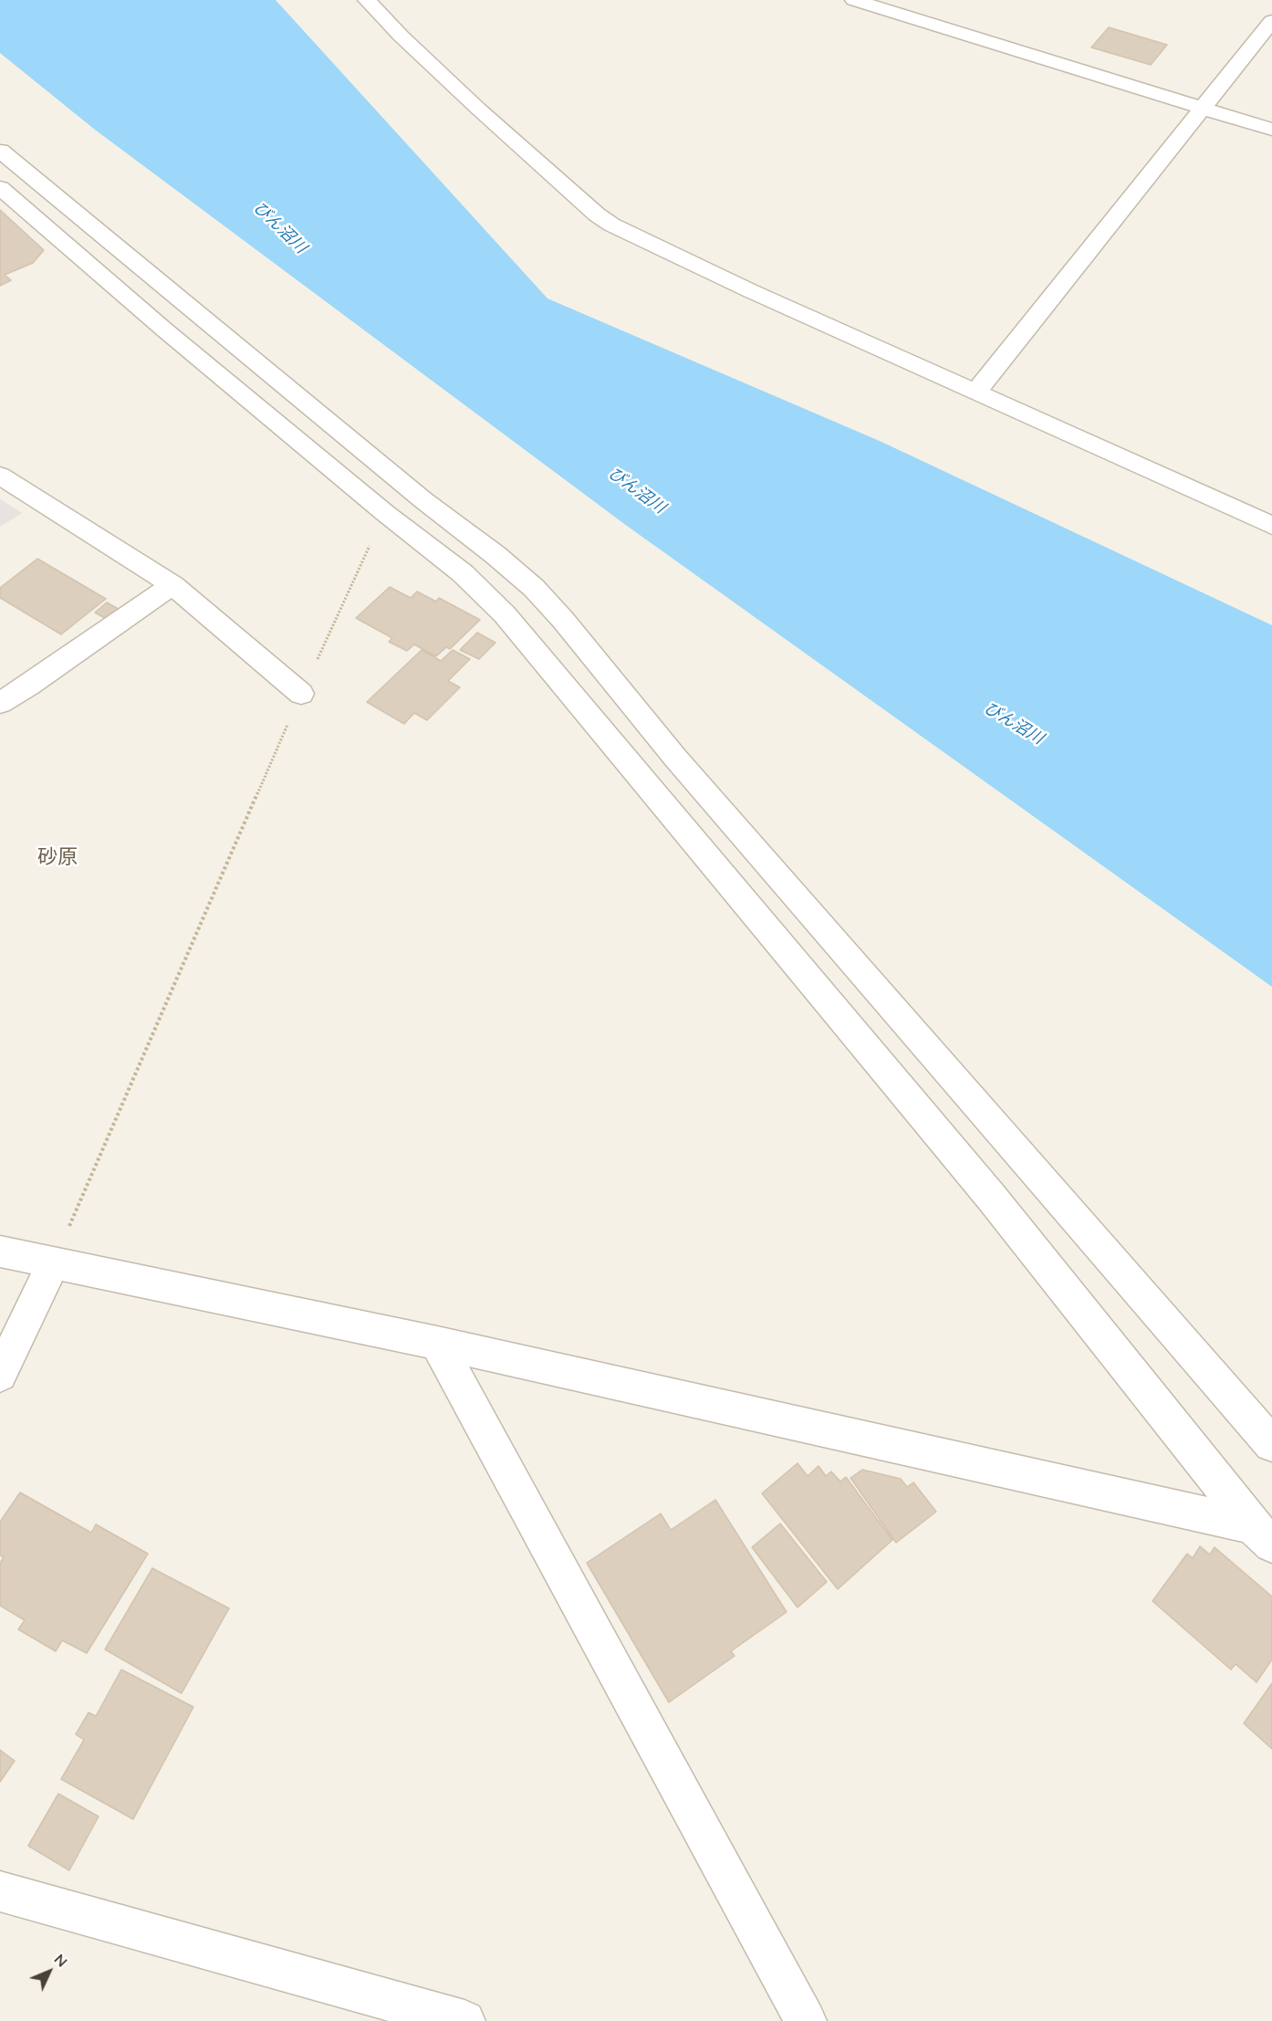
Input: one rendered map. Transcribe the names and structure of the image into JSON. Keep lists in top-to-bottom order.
{
  "districts": ["砂原"],
  "water": ["びん沼川"],
  "north": "top right"
}
